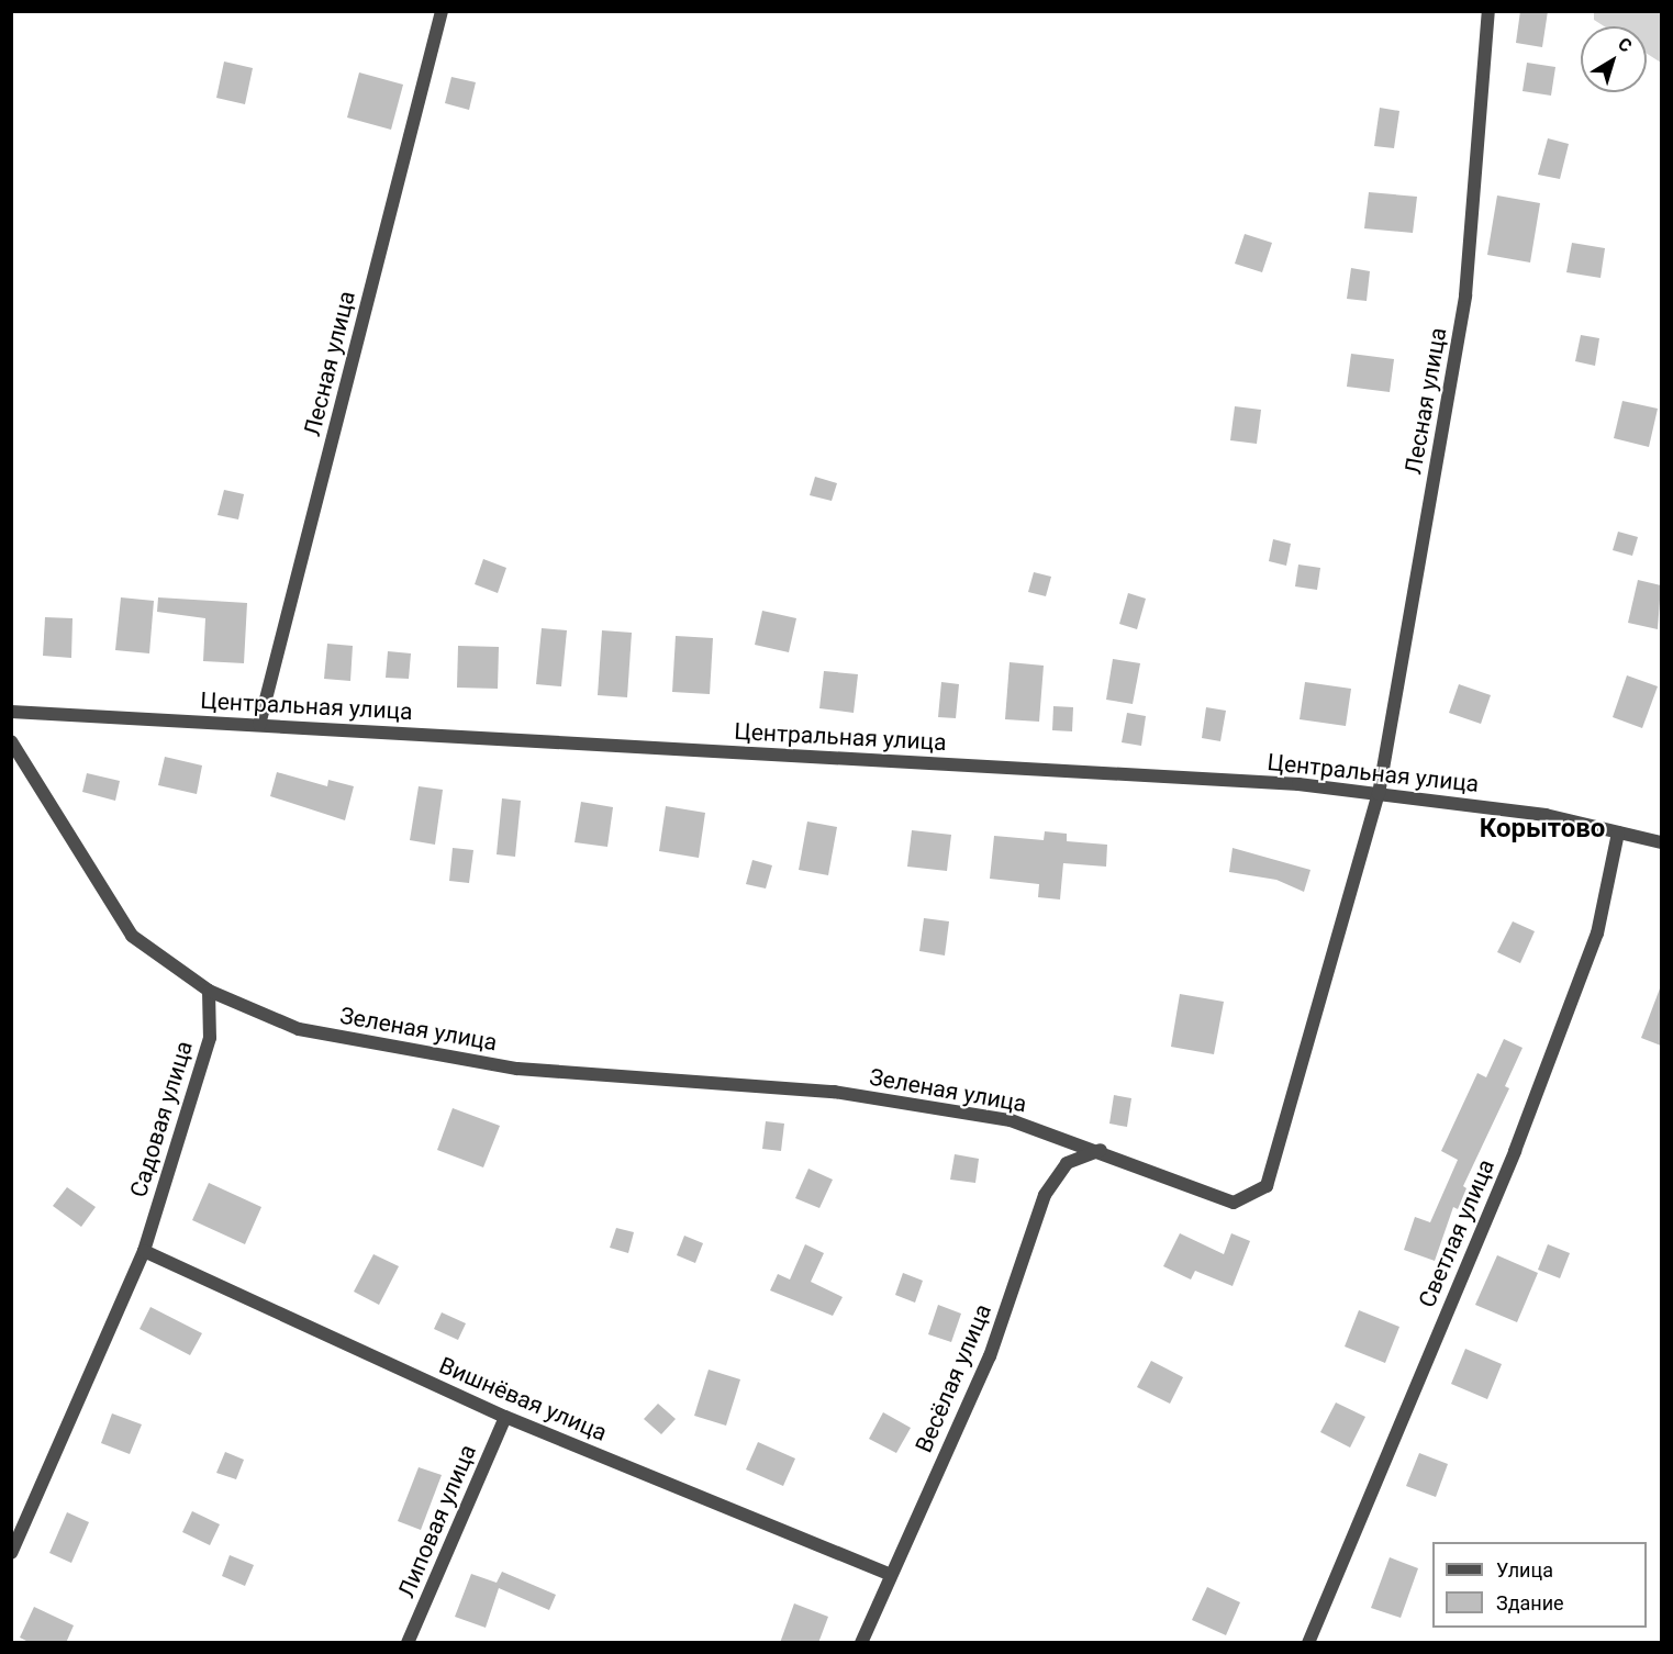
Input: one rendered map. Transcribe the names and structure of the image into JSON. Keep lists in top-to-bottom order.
{
  "streets": {
    "street": [
      "Лесная улица",
      "Центральная улица",
      "Зеленая улица",
      "Садовая улица",
      "Светлая улица",
      "Весёлая улица",
      "Вишнёвая улица",
      "Липовая улица"
    ]
  },
  "crossings": [
    ["Лесная улица", "Центральная улица"],
    ["Лесная улица", "Зеленая улица"],
    ["Центральная улица", "Зеленая улица"],
    ["Центральная улица", "Светлая улица"],
    ["Зеленая улица", "Садовая улица"],
    ["Зеленая улица", "Весёлая улица"],
    ["Садовая улица", "Вишнёвая улица"],
    ["Весёлая улица", "Вишнёвая улица"],
    ["Вишнёвая улица", "Липовая улица"]
  ],
  "districts": ["Корытово"],
  "legend": ["Улица", "Здание"],
  "north": "top right"
}
